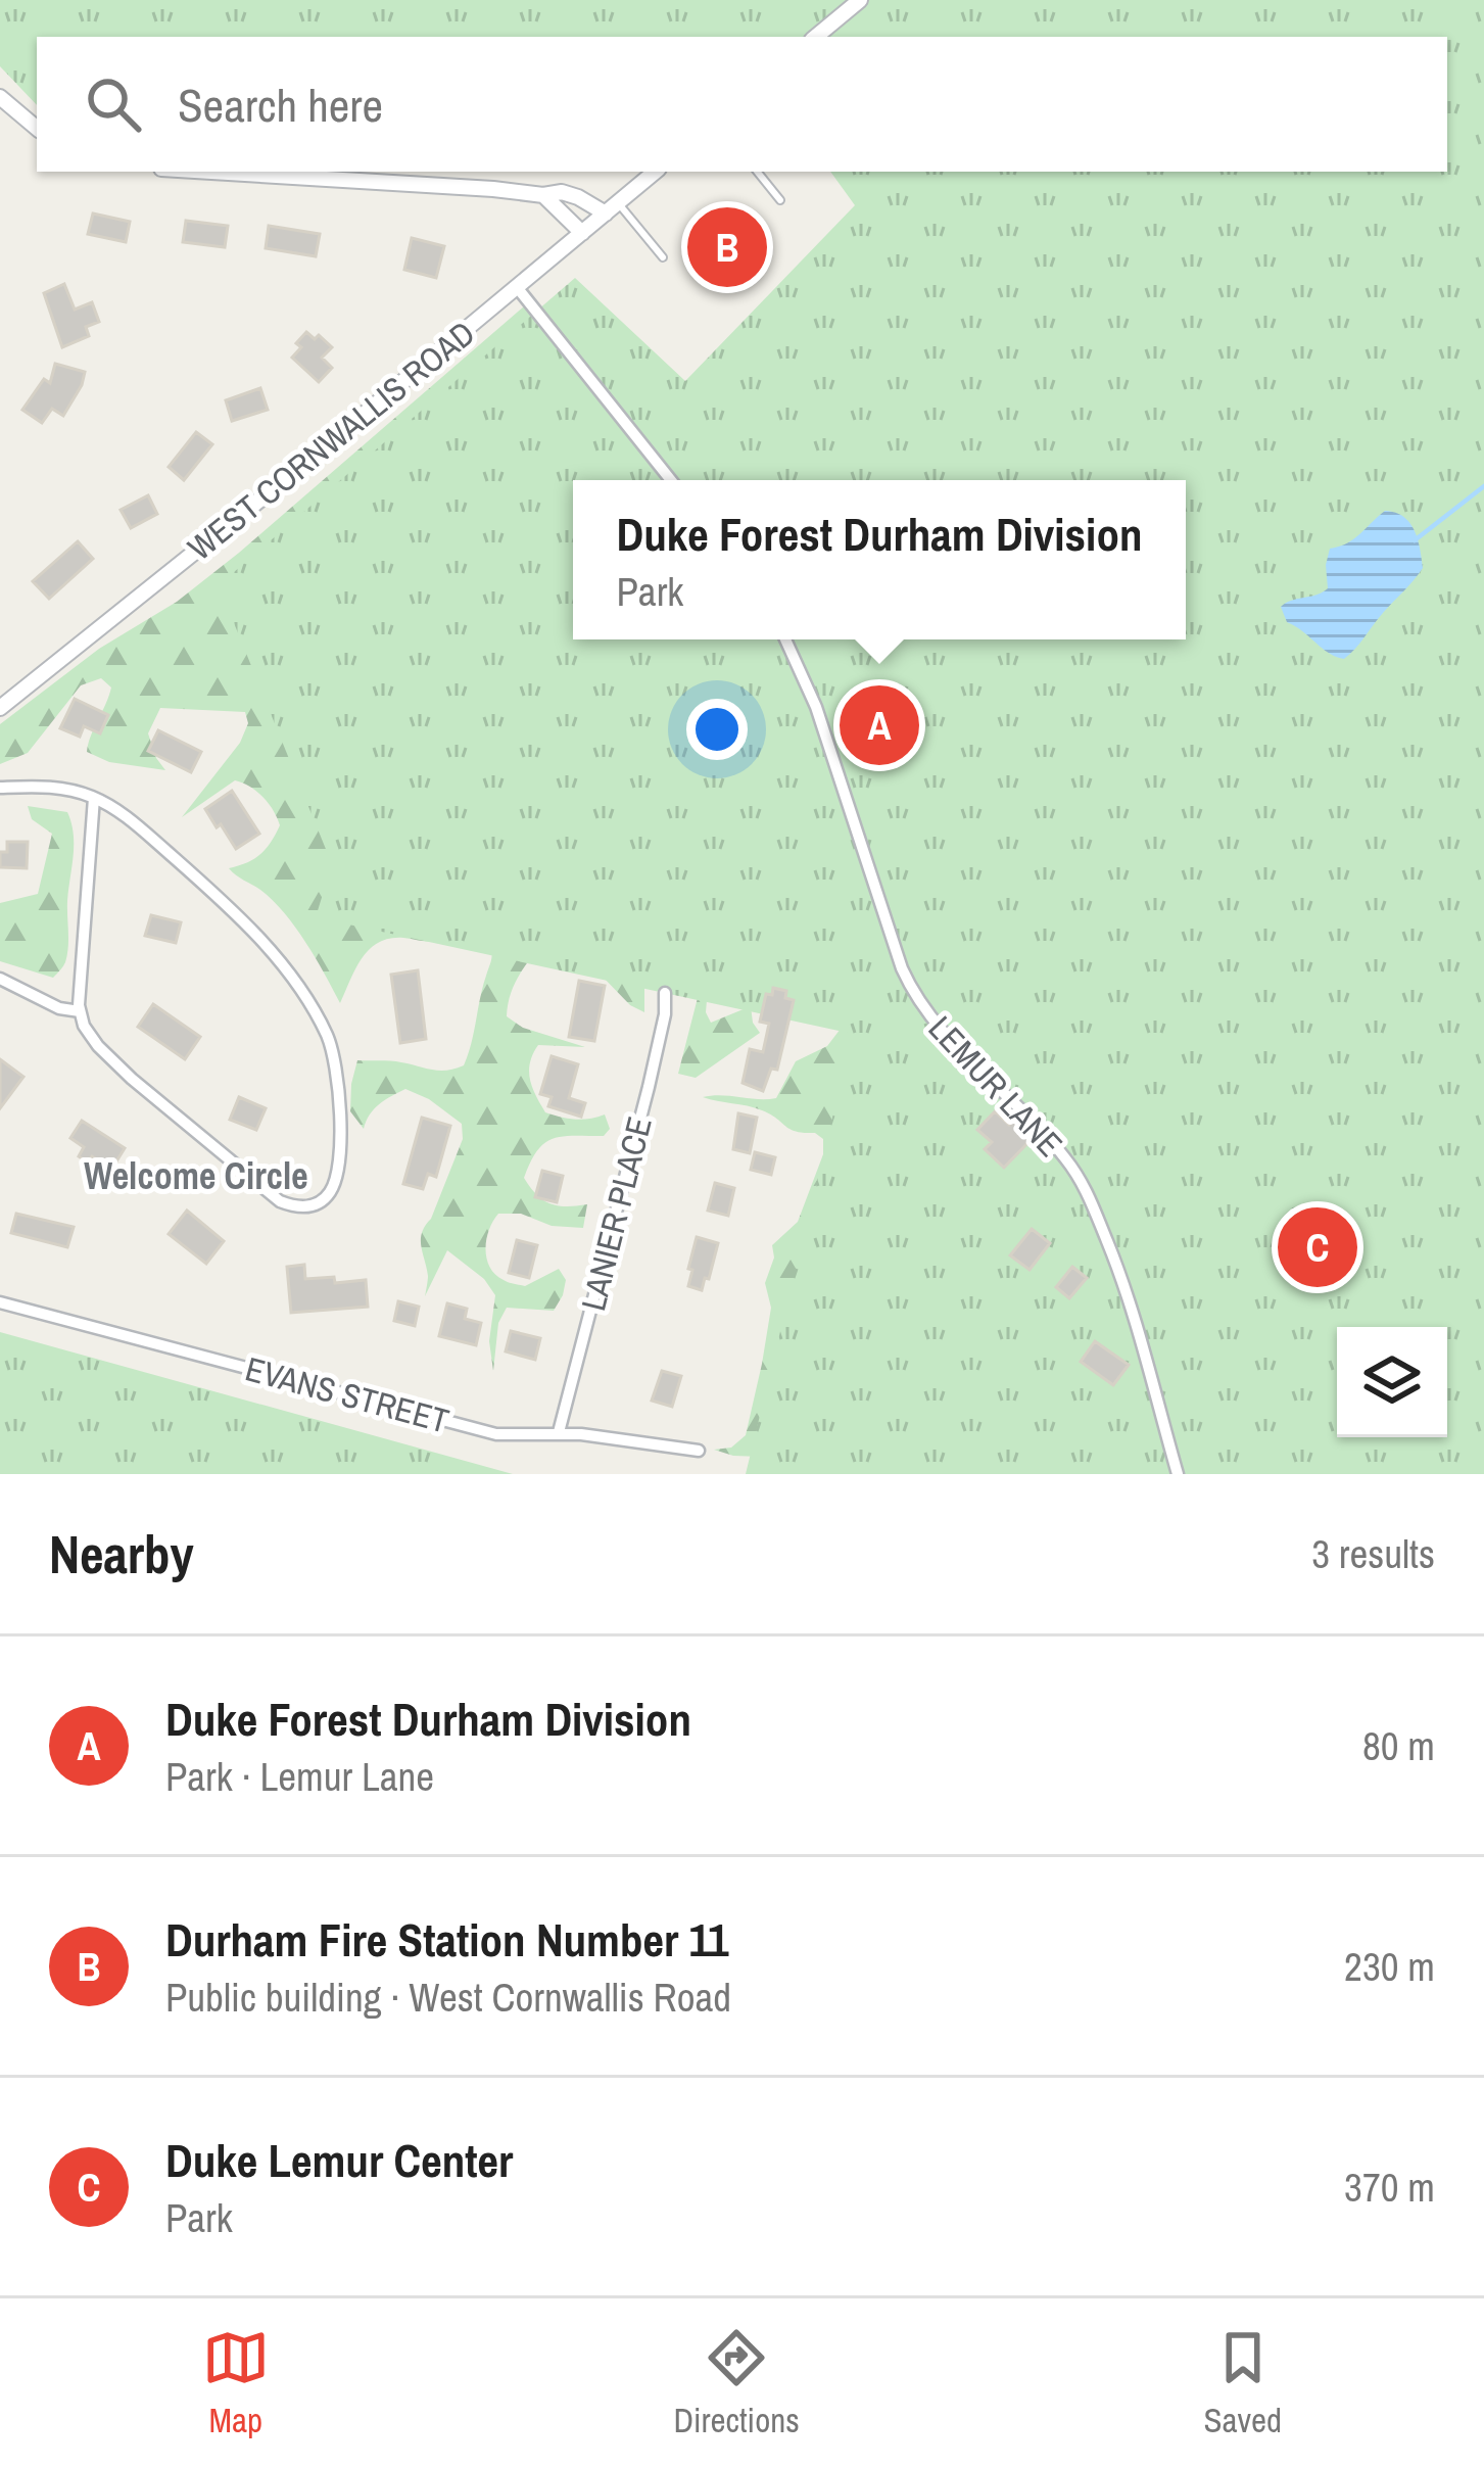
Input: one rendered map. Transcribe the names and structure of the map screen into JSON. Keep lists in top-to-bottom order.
{
  "streets": {
    "street": [
      "WEST CORNWALLIS ROAD",
      "LEMUR LANE",
      "LANIER PLACE",
      "EVANS STREET"
    ]
  },
  "crossings": [
    ["LANIER PLACE", "EVANS STREET"]
  ],
  "districts": ["Welcome Circle"],
  "page": {
    "search": "Search here",
    "pins": ["B", "A", "C"],
    "popup": ["Duke Forest Durham Division", "Park"],
    "heading": ["Nearby", "3 results"],
    "list": [
      {
        "mark": "A",
        "name": "Duke Forest Durham Division",
        "note": "Park · Lemur Lane",
        "value": "80 m"
      },
      {
        "mark": "B",
        "name": "Durham Fire Station Number 11",
        "note": "Public building · West Cornwallis Road",
        "value": "230 m"
      },
      {
        "mark": "C",
        "name": "Duke Lemur Center",
        "note": "Park",
        "value": "370 m"
      }
    ],
    "nav": ["Map", "Directions", "Saved"]
  }
}
